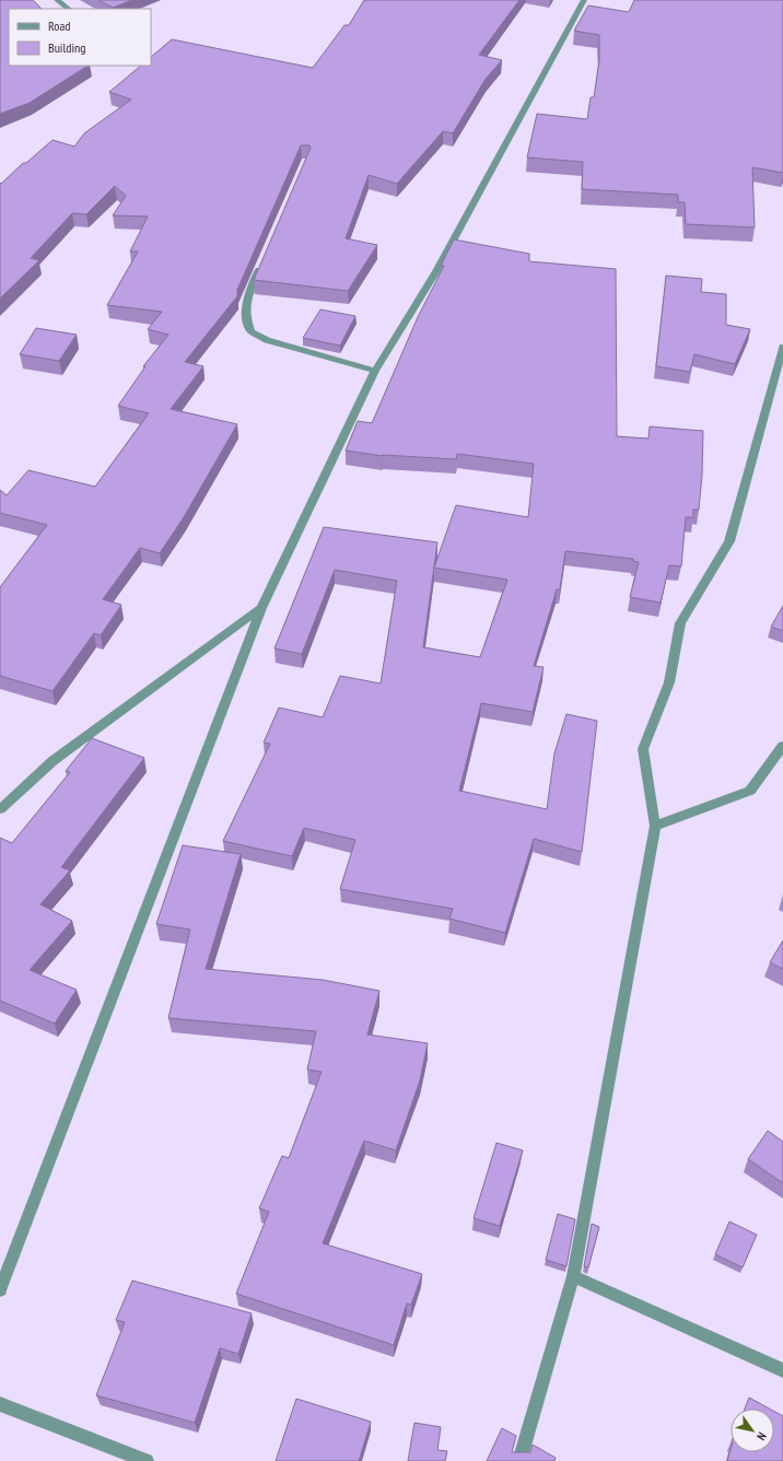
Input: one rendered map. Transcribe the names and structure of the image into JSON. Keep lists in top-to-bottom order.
{
  "legend": ["Road", "Building"],
  "north": "bottom right"
}
